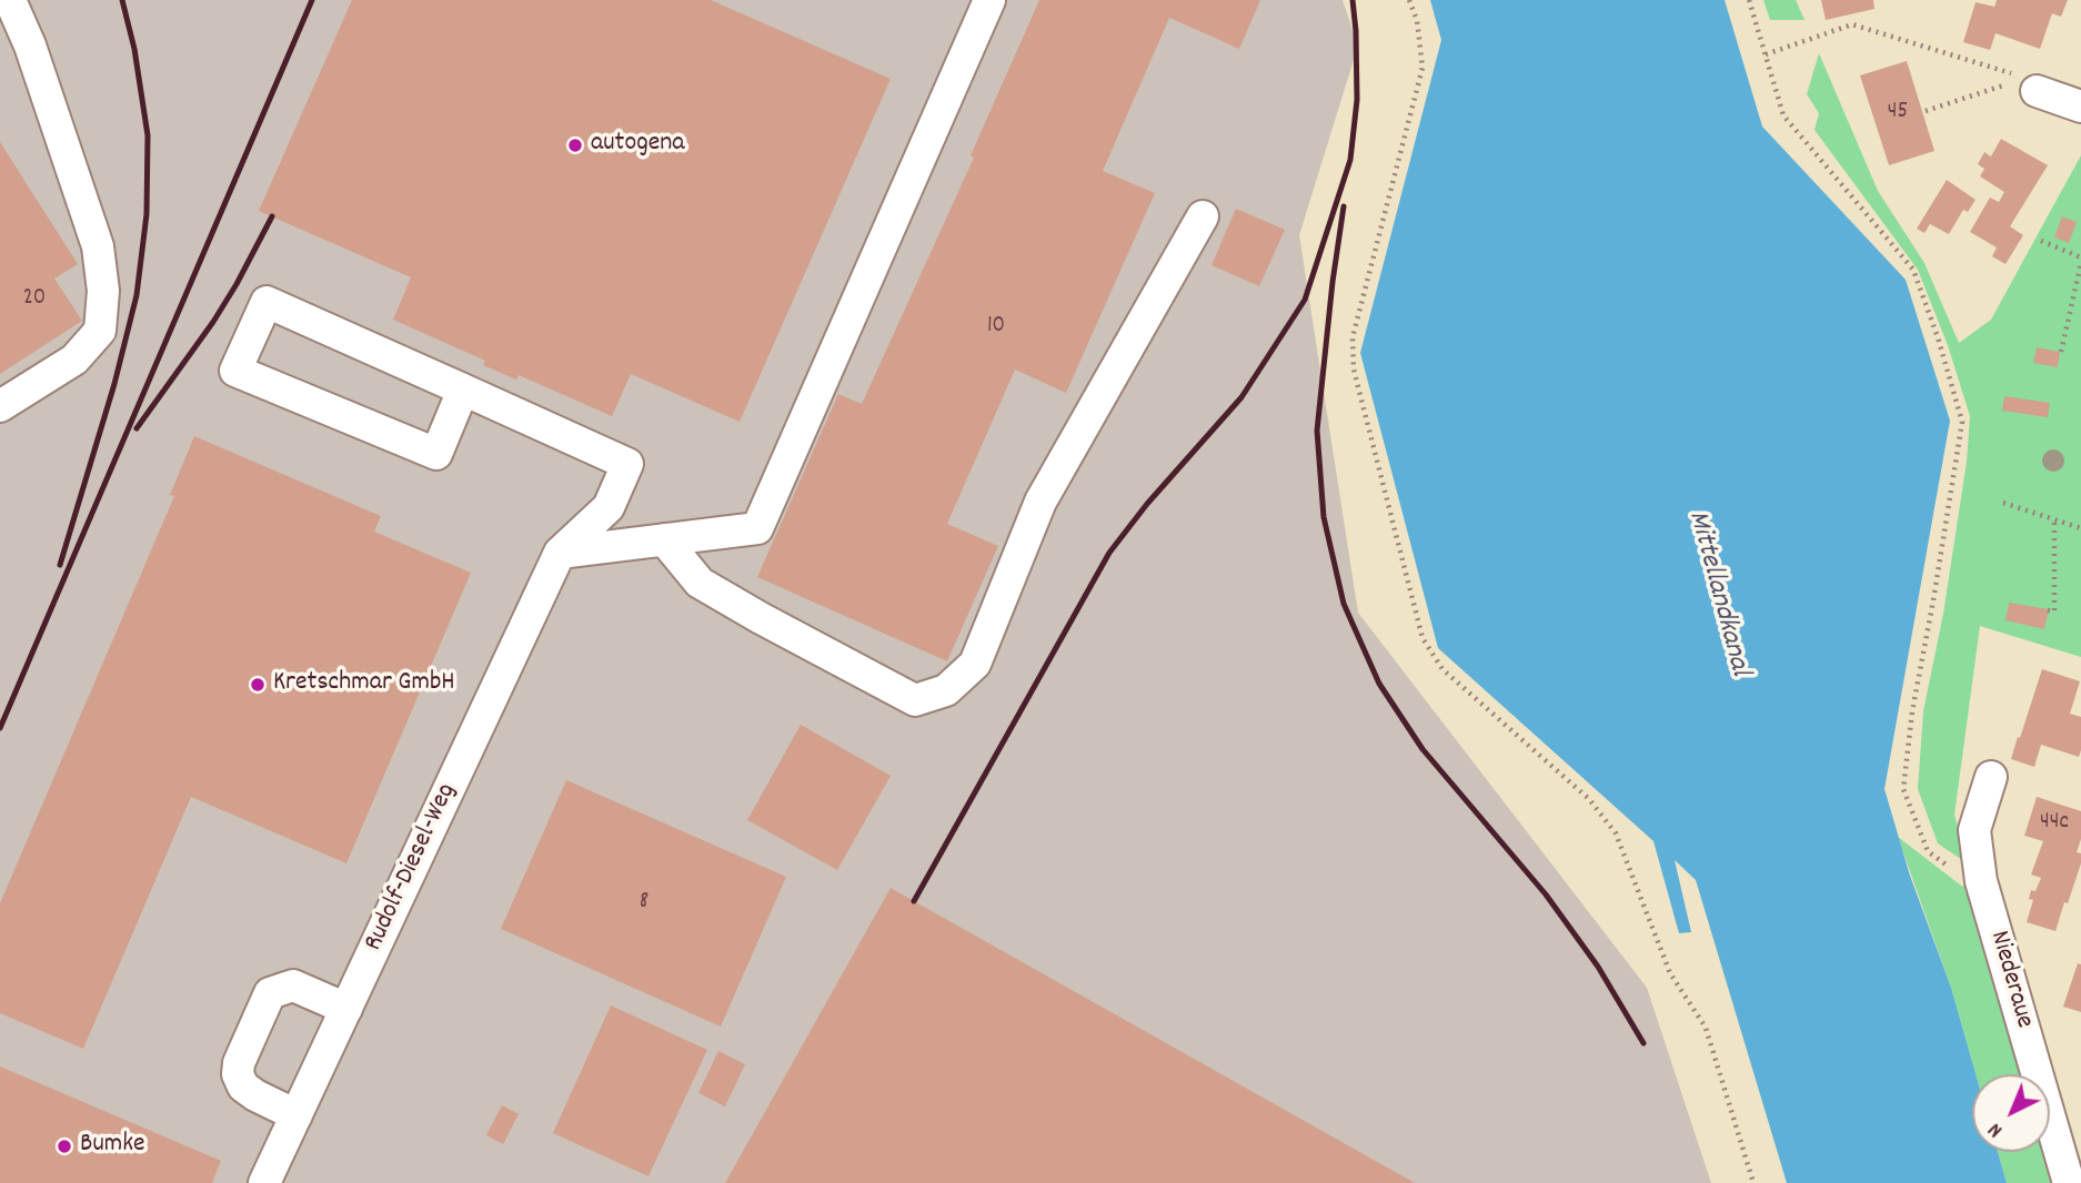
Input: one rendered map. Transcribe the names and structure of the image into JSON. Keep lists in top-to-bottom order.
{
  "streets": {
    "street": ["Rudolf-Diesel-Weg", "Niederaue"]
  },
  "water": ["Mittellandkanal"],
  "places": ["autogena", "Kretschmar GmbH", "Bumke"],
  "house_numbers": [
    "45",
    "20",
    "10",
    "44c",
    "8"
  ],
  "north": "bottom left"
}
